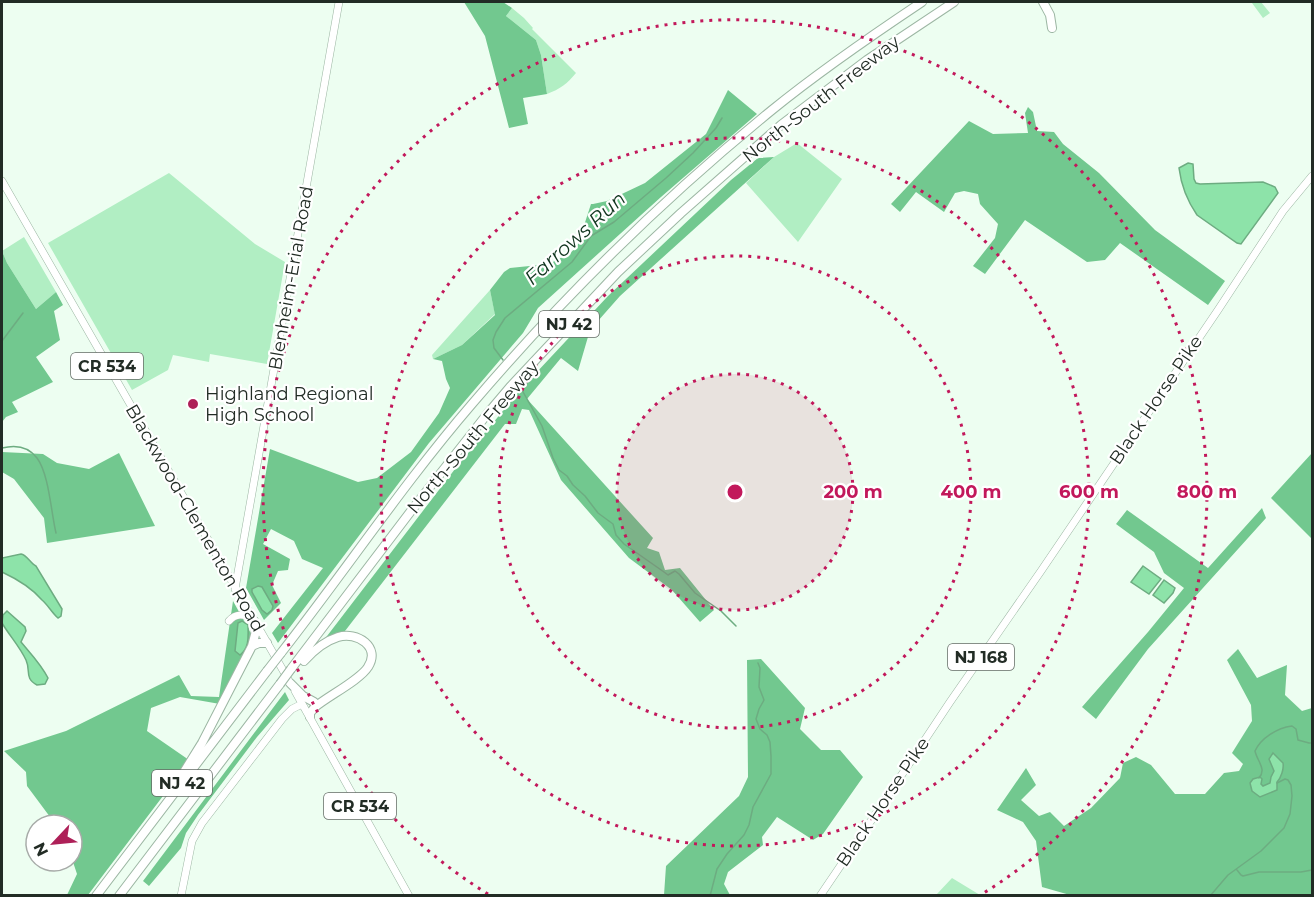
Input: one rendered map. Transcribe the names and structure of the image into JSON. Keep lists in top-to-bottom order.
{
  "streets": {
    "highway": ["North-South Freeway", "NJ 42"],
    "main road": [
      "Blenheim-Erial Road",
      "CR 534",
      "Black Horse Pike",
      "Blackwood-Clementon Road",
      "NJ 168"
    ]
  },
  "crossings": [
    ["North-South Freeway", "CR 534"],
    ["North-South Freeway", "Blackwood-Clementon Road"],
    ["Blenheim-Erial Road", "Blackwood-Clementon Road"],
    ["CR 534", "Blackwood-Clementon Road"]
  ],
  "water": ["Farrows Run"],
  "places": ["Highland Regional High School"],
  "north": "bottom left",
  "rings": [
    "200 m",
    "400 m",
    "600 m",
    "800 m"
  ]
}
